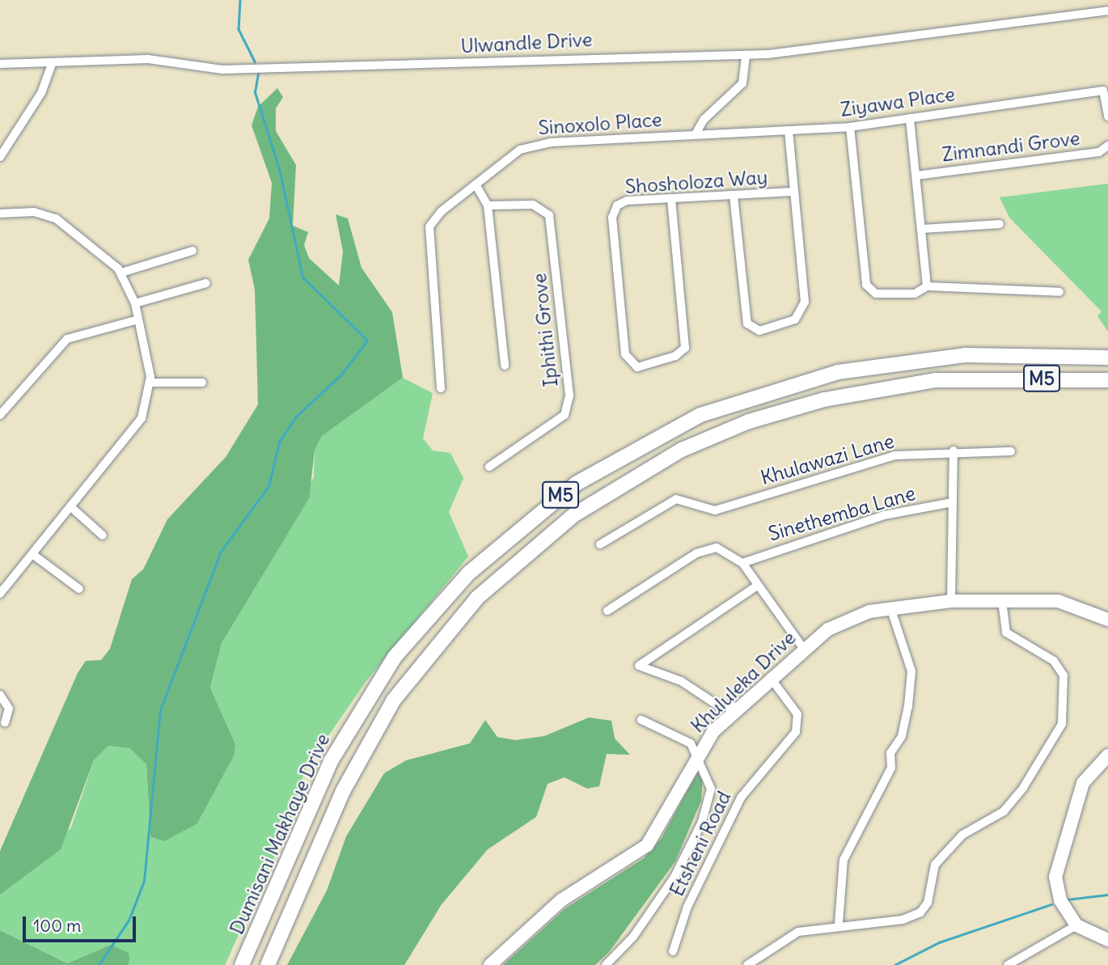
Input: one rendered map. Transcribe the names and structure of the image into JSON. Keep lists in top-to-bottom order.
{
  "streets": {
    "main road": ["M5", "Dumisani Makhaye Drive"],
    "street": [
      "Ulwandle Drive",
      "Ziyawa Place",
      "Sinoxolo Place",
      "Zimnandi Grove",
      "Shosholoza Way",
      "Iphithi Grove",
      "Khulawazi Lane",
      "Sinethemba Lane",
      "Khululeka Drive",
      "Etsheni Road"
    ]
  },
  "crossings": [
    ["Ziyawa Place", "Sinoxolo Place"],
    ["Khululeka Drive", "Etsheni Road"]
  ],
  "scale_bar": "100 m"
}
